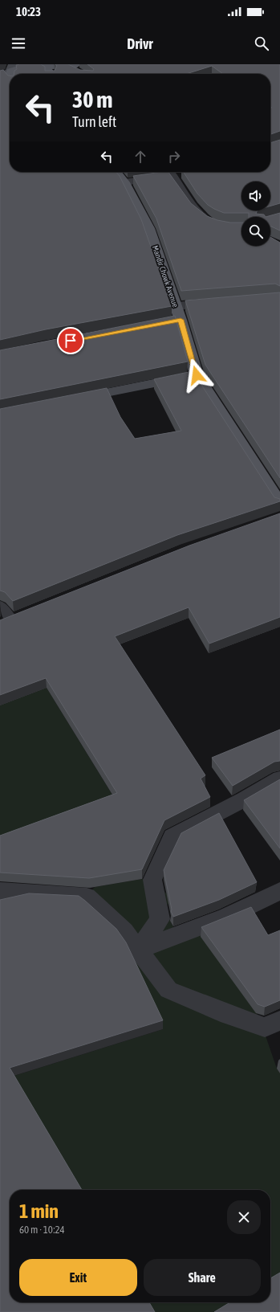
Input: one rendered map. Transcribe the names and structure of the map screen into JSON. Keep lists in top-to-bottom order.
{
  "streets": {
    "main road": ["Mandir Chowk Avenue"]
  },
  "page": {
    "status": "10:23",
    "header": "Drivr",
    "turn": ["30 m", "Turn left"],
    "heading": ["1 min", "60 m · 10:24"],
    "buttons": ["Exit", "Share"]
  }
}
